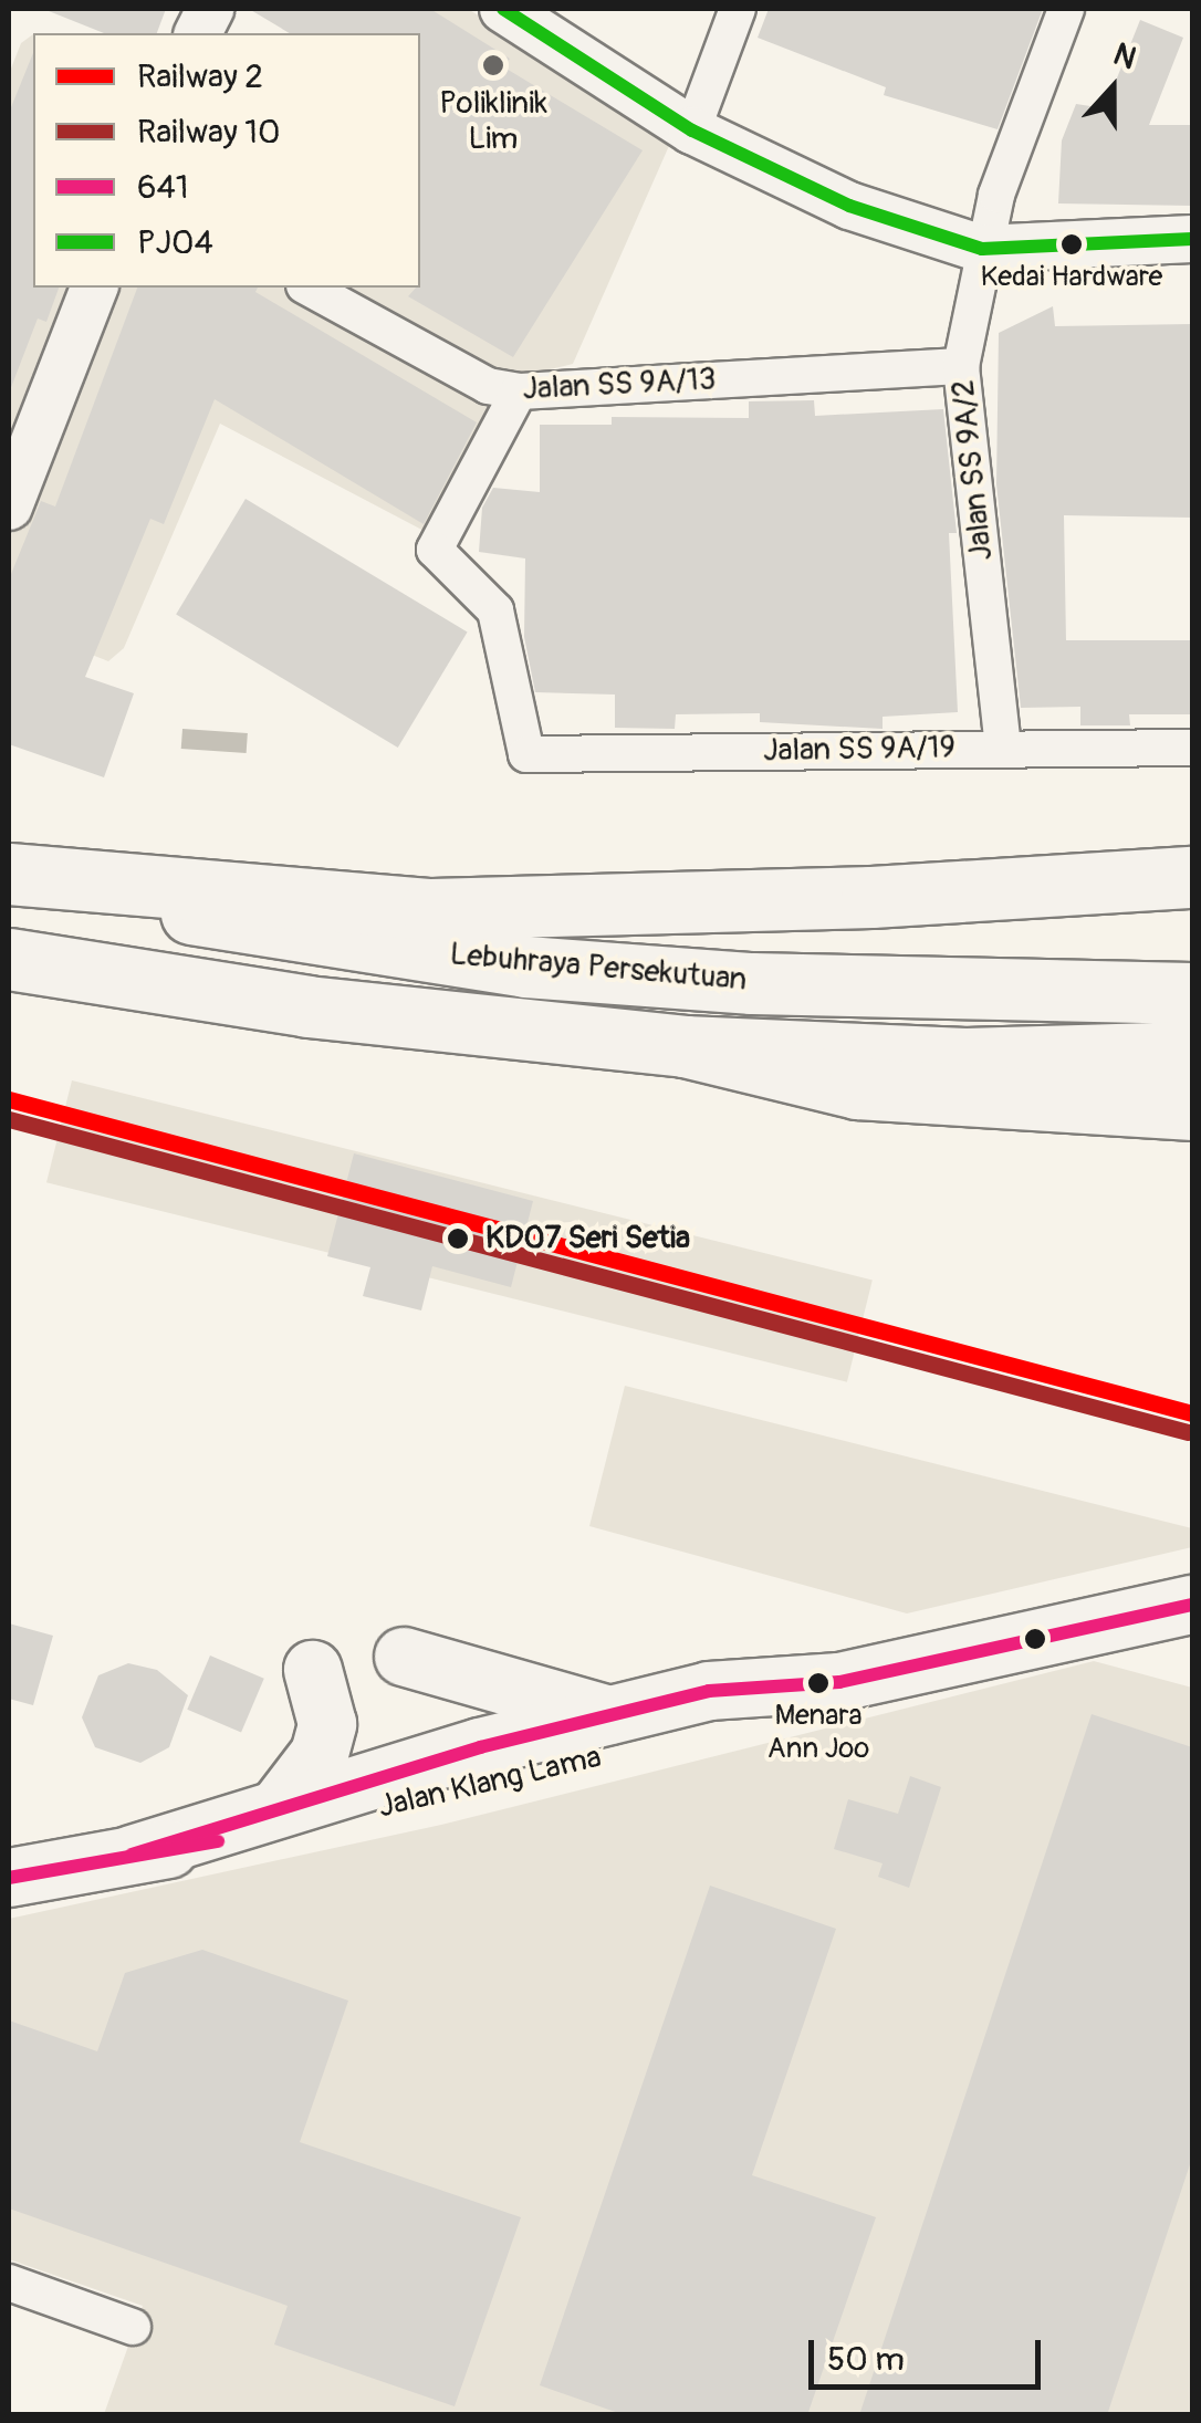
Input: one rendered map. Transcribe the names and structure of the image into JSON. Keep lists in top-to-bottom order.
{
  "streets": {
    "highway": ["Lebuhraya Persekutuan"],
    "main road": ["Jalan Klang Lama"],
    "street": ["Jalan SS 9A/13", "Jalan SS 9A/2", "Jalan SS 9A/19"]
  },
  "crossings": [
    ["Jalan SS 9A/13", "Jalan SS 9A/2"],
    ["Jalan SS 9A/13", "Jalan SS 9A/19"],
    ["Jalan SS 9A/2", "Jalan SS 9A/19"]
  ],
  "places": [
    "Poliklinik Lim",
    "Kedai Hardware",
    "KD07 Seri Setia",
    "Menara Ann Joo"
  ],
  "lines": [
    "transit line PJ04",
    "rail line 2",
    "rail line 10",
    "transit line 641"
  ],
  "legend": [
    "Railway 2",
    "Railway 10",
    "641",
    "PJ04"
  ],
  "scale_bar": "50 m",
  "north": "top"
}
